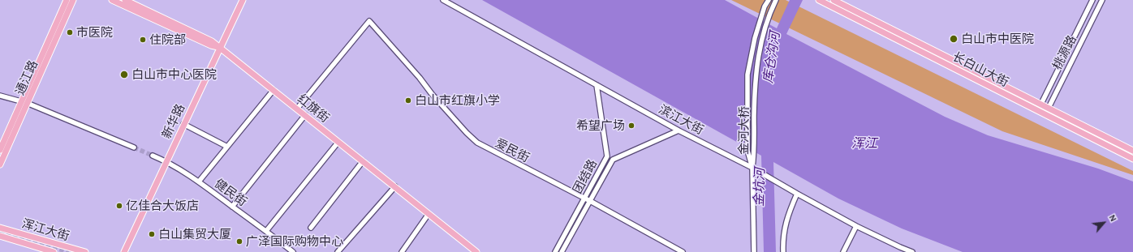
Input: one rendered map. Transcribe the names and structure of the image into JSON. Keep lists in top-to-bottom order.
{
  "streets": {
    "main road": [
      "长白山大街",
      "通江路",
      "红旗街",
      "新华路",
      "浑江大街"
    ],
    "street": [
      "桃源路",
      "滨江大街",
      "金河大桥",
      "爱民街",
      "团结路",
      "健民街"
    ]
  },
  "crossings": [
    ["桃源路", "长白山大街"],
    ["红旗街", "新华路"],
    ["红旗街", "爱民街"],
    ["滨江大街", "金河大桥"],
    ["滨江大街", "团结路"],
    ["新华路", "健民街"],
    ["爱民街", "团结路"]
  ],
  "water": ["库仓沟河", "浑江", "金坑河"],
  "places": [
    "市医院",
    "白山市中医院",
    "住院部",
    "白山市中心医院",
    "白山市红旗小学",
    "希望广场",
    "亿佳合大饭店",
    "白山集贸大厦",
    "广泽国际购物中心"
  ],
  "north": "top right"
}
